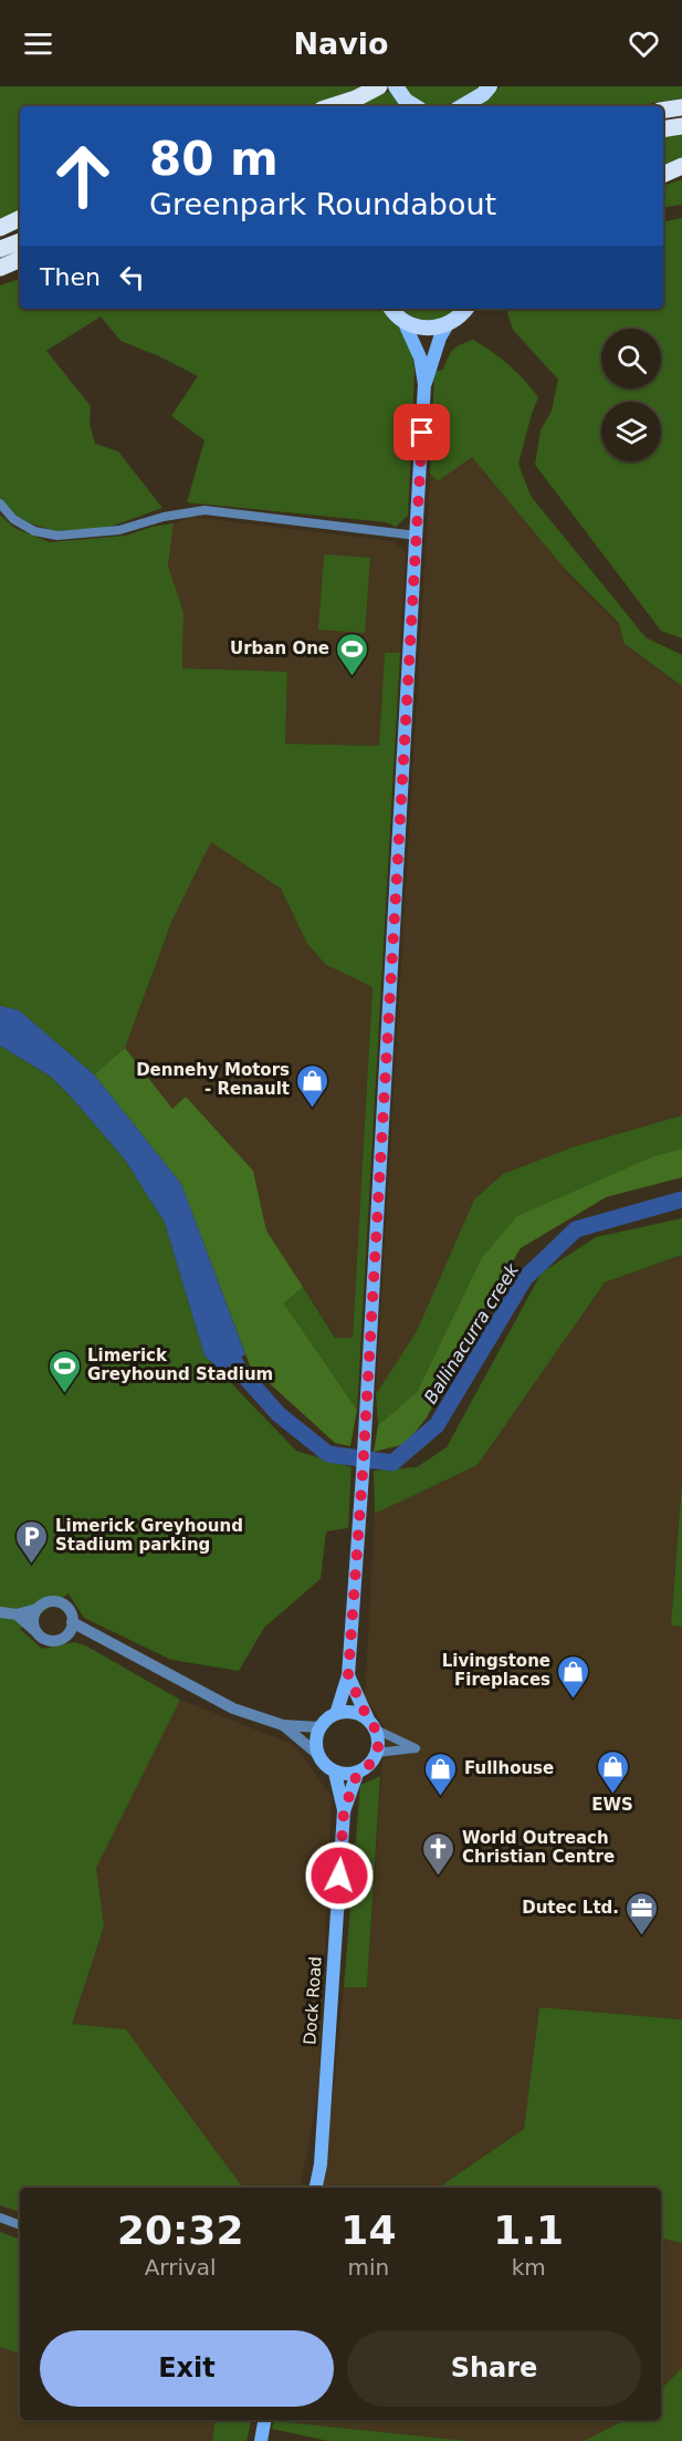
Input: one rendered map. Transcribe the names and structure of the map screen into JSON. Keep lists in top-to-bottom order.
{
  "streets": {
    "main road": ["Dock Road"]
  },
  "water": ["Ballinacurra creek"],
  "places": {
    "sports": ["Urban One", "Limerick Greyhound Stadium"],
    "shop": [
      "Dennehy Motors - Renault",
      "Livingstone Fireplaces",
      "EWS",
      "Fullhouse"
    ],
    "parking": ["Limerick Greyhound Stadium parking"],
    "church": ["World Outreach Christian Centre"],
    "office": ["Dutec Ltd."]
  },
  "page": {
    "header": "Navio",
    "turn": ["80 m", "Greenpark Roundabout"],
    "then": "Then",
    "eta": [
      "20:32",
      "Arrival",
      "14",
      "min",
      "1.1",
      "km"
    ],
    "buttons": ["Exit", "Share"]
  }
}
